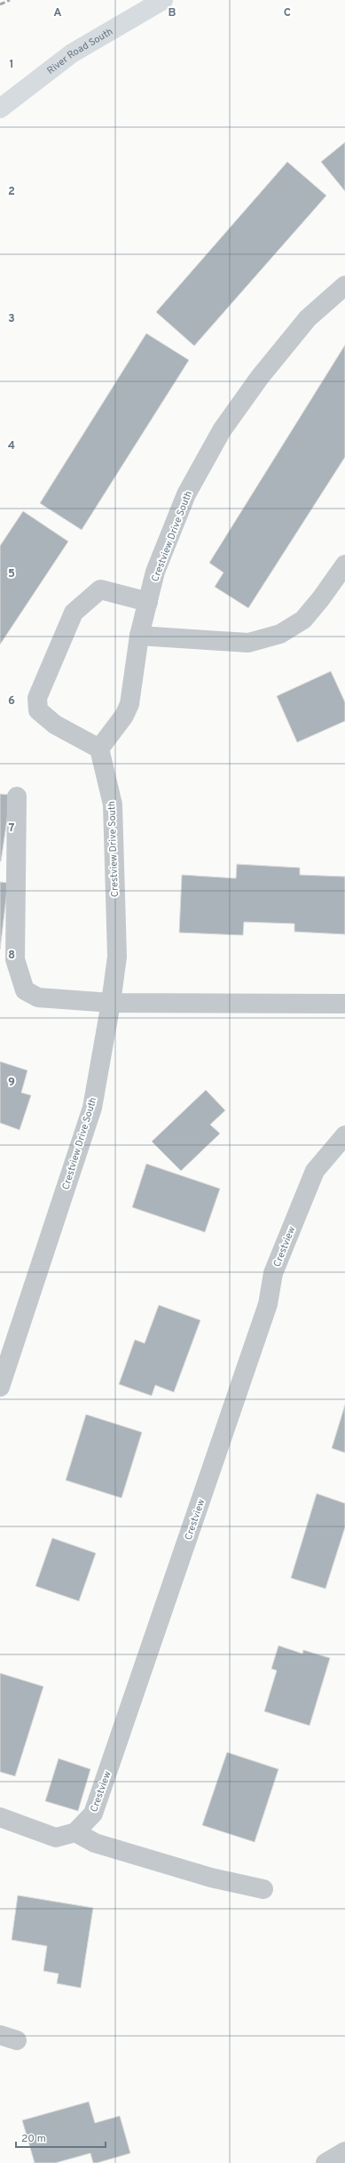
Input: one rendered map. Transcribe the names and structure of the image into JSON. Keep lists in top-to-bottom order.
{
  "streets": {
    "main road": ["River Road South"],
    "street": ["Crestview Drive South", "Crestview"]
  },
  "scale_bar": "20 m",
  "grid": {
    "columns": ["A", "B", "C"],
    "rows": [
      "1",
      "2",
      "3",
      "4",
      "5",
      "6",
      "7",
      "8",
      "9"
    ]
  }
}
